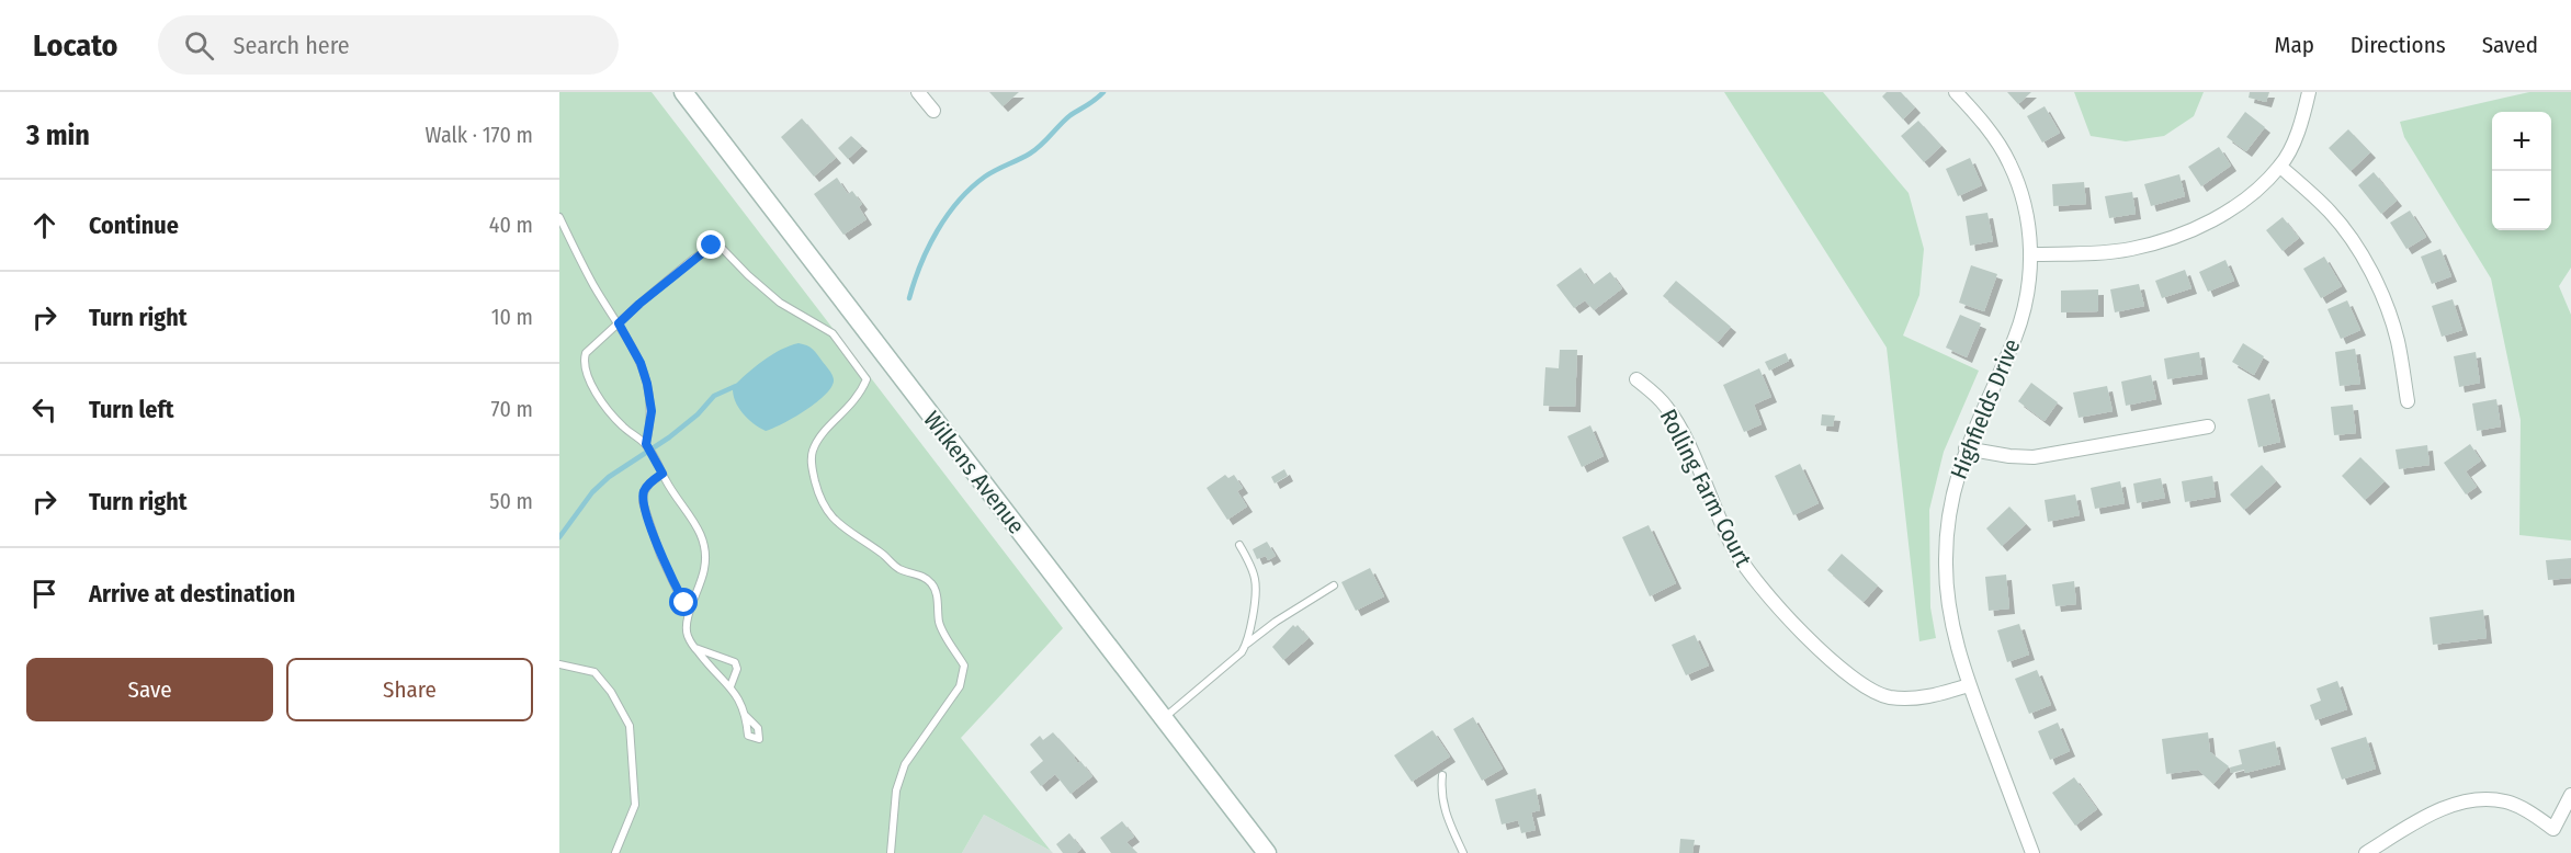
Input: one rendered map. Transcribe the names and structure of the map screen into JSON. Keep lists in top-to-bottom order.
{
  "streets": {
    "main road": ["Wilkens Avenue"],
    "street": ["Highfields Drive", "Rolling Farm Court"]
  },
  "crossings": [
    ["Highfields Drive", "Rolling Farm Court"]
  ],
  "page": {
    "header": "Locato",
    "search": "Search here",
    "nav": ["Map", "Directions", "Saved"],
    "heading": ["3 min", "Walk · 170 m"],
    "map_buttons": ["+", "−"],
    "list": [
      ["Continue", "40 m"],
      ["Turn right", "10 m"],
      ["Turn left", "70 m"],
      ["Turn right", "50 m"],
      "Arrive at destination"
    ],
    "buttons": ["Save", "Share"]
  }
}
